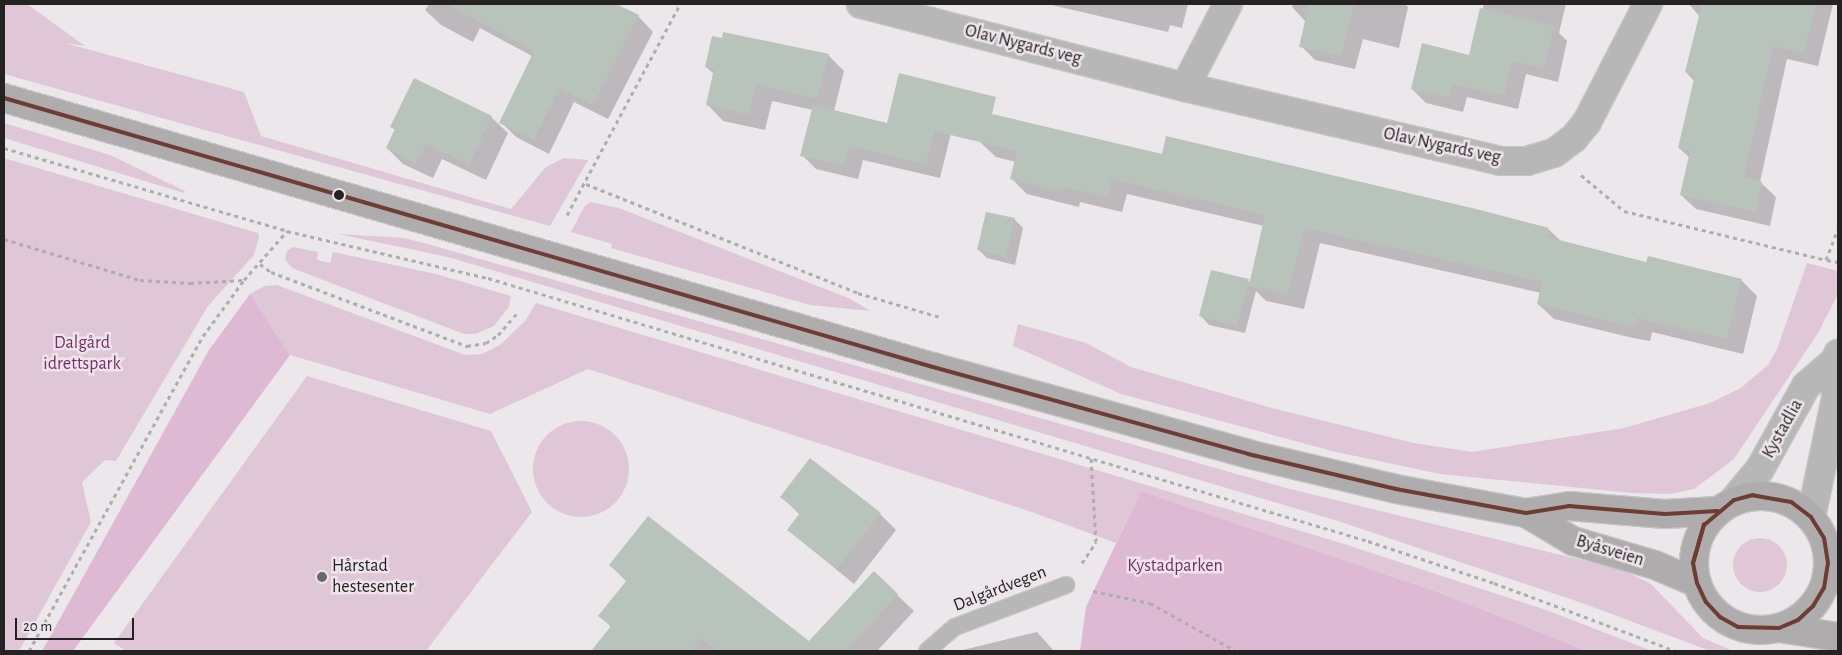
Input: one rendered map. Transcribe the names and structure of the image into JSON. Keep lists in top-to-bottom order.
{
  "streets": {
    "main road": ["Byåsveien"],
    "street": ["Olav Nygards veg", "Kystadlia"],
    "lane": ["Dalgårdvegen"]
  },
  "crossings": [
    ["Kystadlia", "Byåsveien"]
  ],
  "parks": ["Dalgård idrettspark", "Kystadparken"],
  "places": ["Hårstad hestesenter"],
  "scale_bar": "20 m"
}
